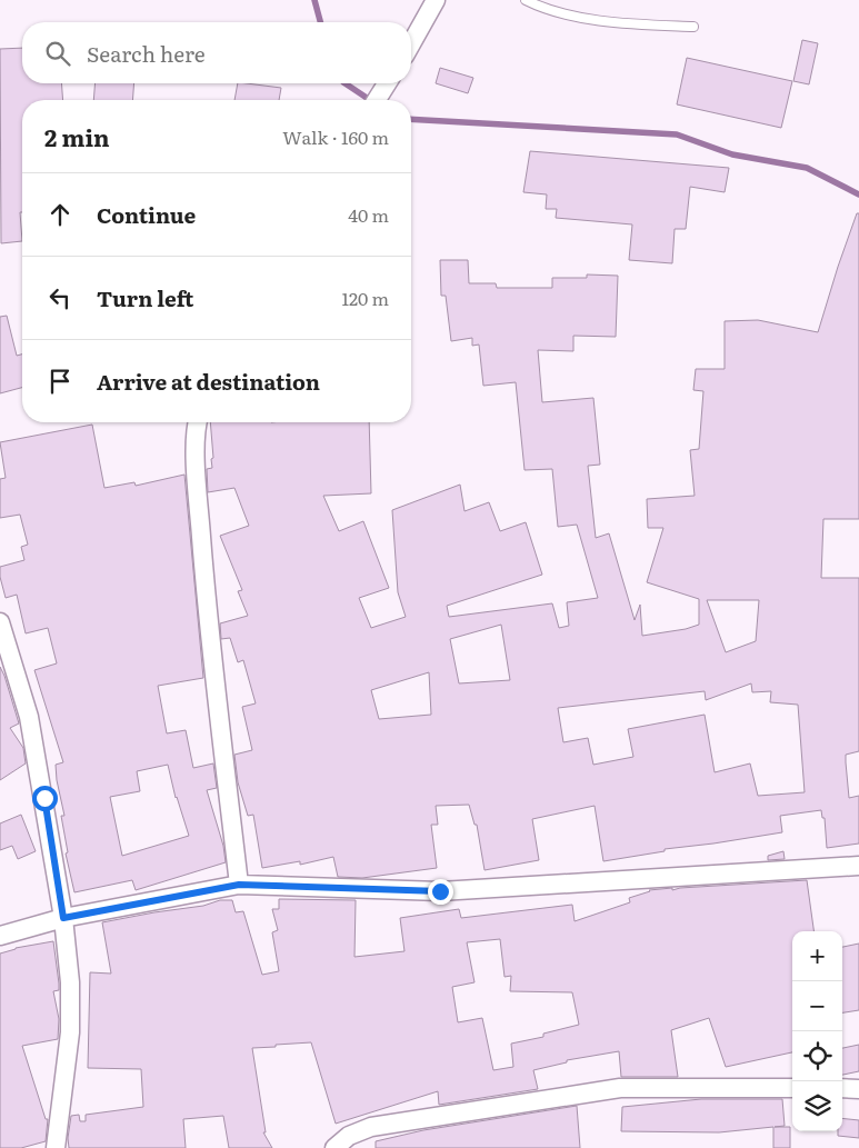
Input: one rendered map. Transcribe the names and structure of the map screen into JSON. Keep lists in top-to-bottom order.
{
  "page": {
    "search": "Search here",
    "heading": ["2 min", "Walk · 160 m"],
    "list": [
      ["Continue", "40 m"],
      ["Turn left", "120 m"],
      "Arrive at destination"
    ],
    "map_buttons": ["+", "−"]
  }
}
